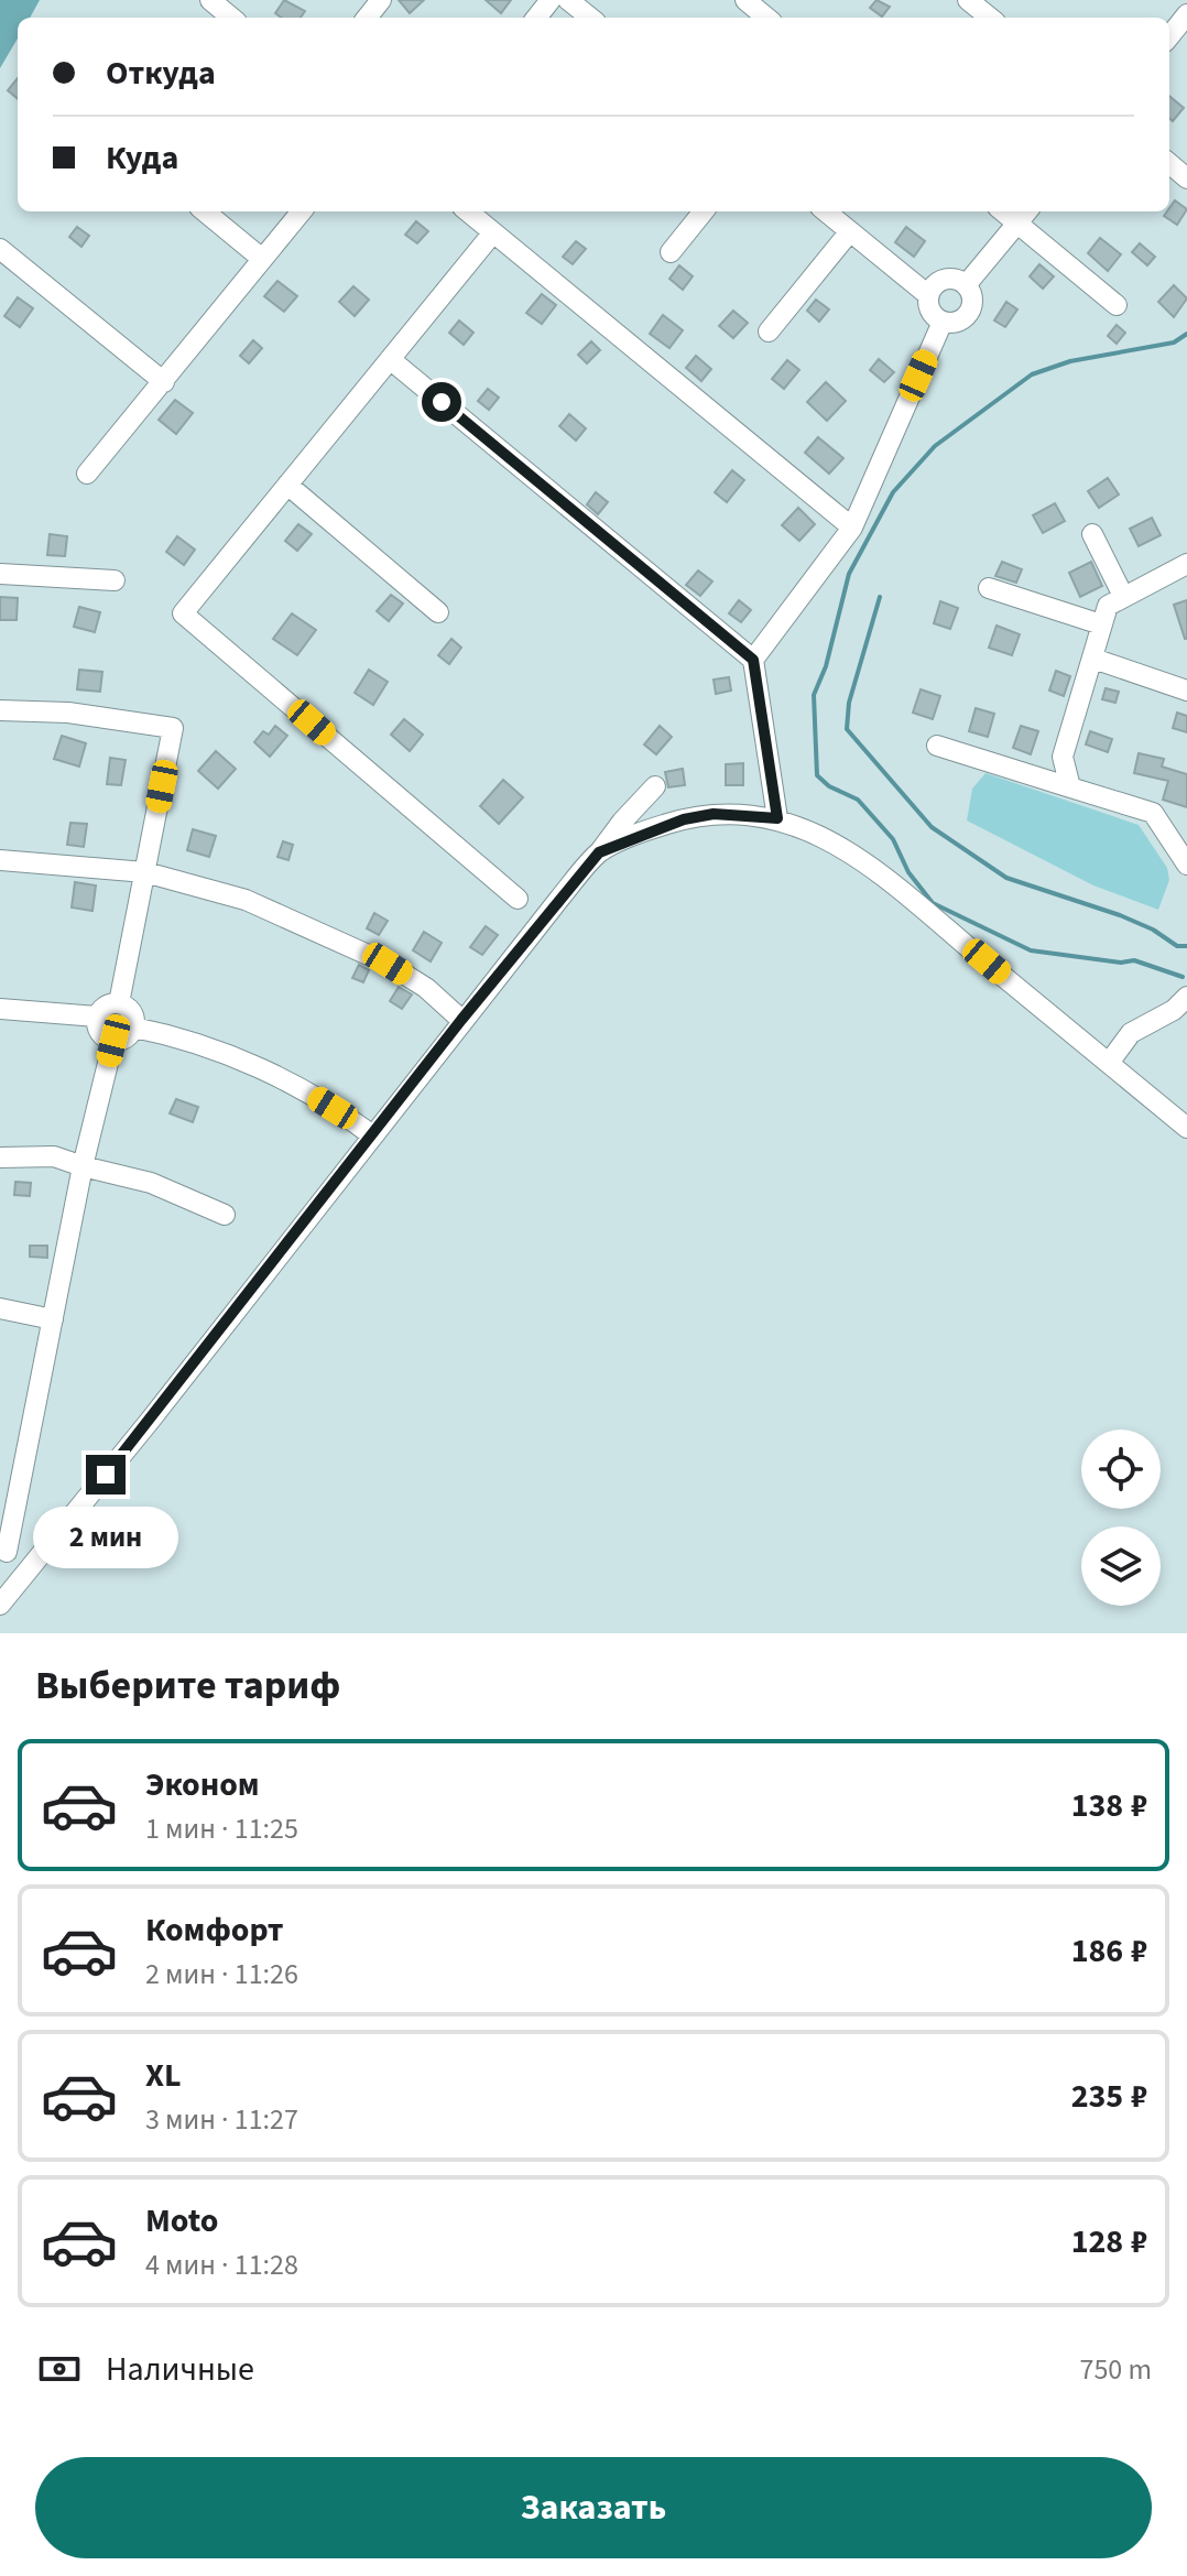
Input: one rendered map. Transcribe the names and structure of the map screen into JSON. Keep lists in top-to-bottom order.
{
  "page": {
    "banner": ["Откуда", "Куда"],
    "bubble": "2 мин",
    "heading": "Выберите тариф",
    "list": [
      {
        "name": "Эконом",
        "note": "1 мин · 11:25",
        "value": "138 ₽"
      },
      {
        "name": "Комфорт",
        "note": "2 мин · 11:26",
        "value": "186 ₽"
      },
      {
        "name": "XL",
        "note": "3 мин · 11:27",
        "value": "235 ₽"
      },
      {
        "name": "Moto",
        "note": "4 мин · 11:28",
        "value": "128 ₽"
      }
    ],
    "pay": ["Наличные", "750 m"],
    "buttons": "Заказать"
  }
}
